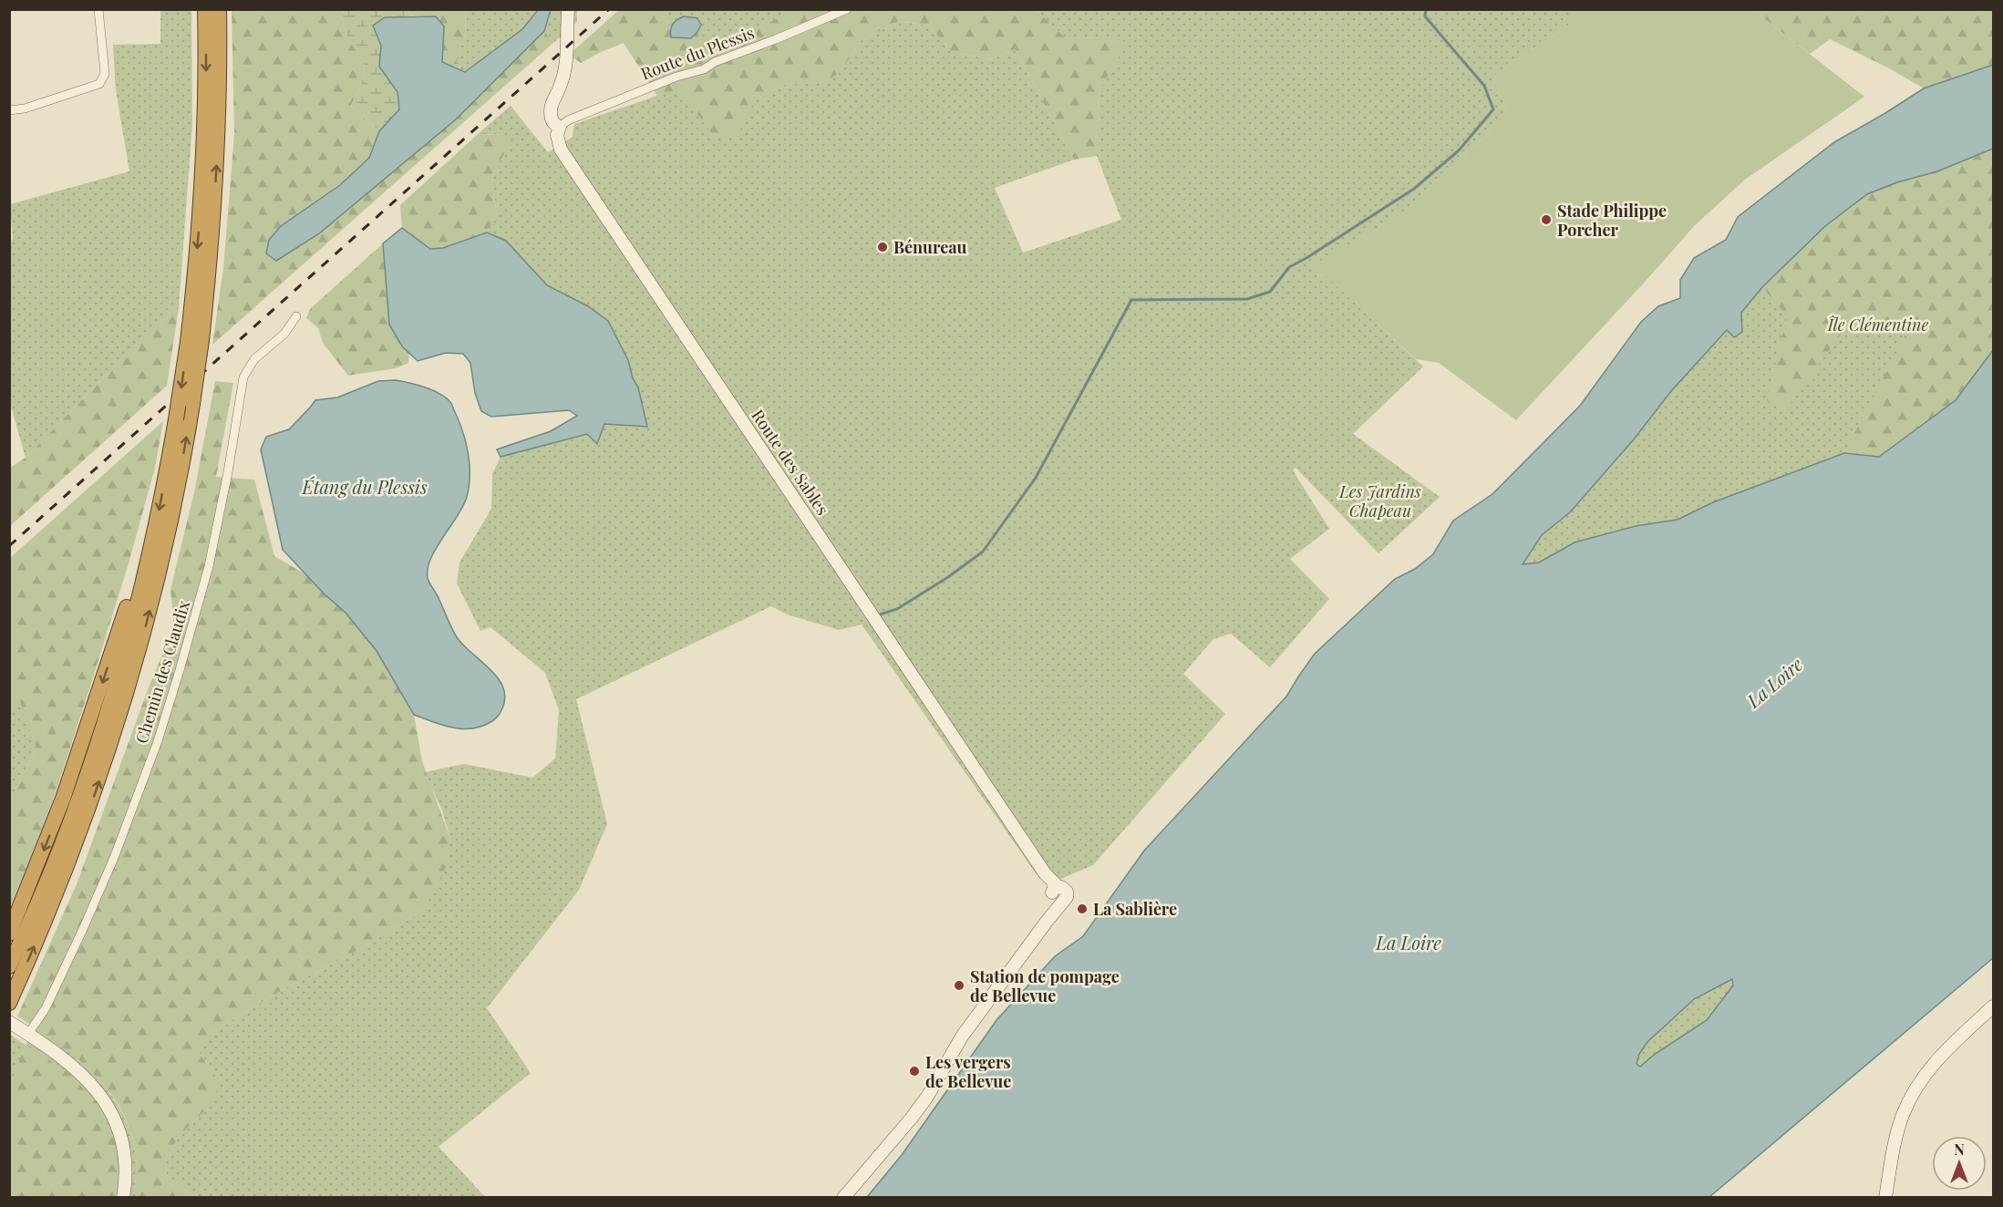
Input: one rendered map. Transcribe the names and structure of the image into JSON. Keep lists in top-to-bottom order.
{
  "streets": {
    "street": ["Route du Plessis", "Route des Sables", "Chemin des Claudix"]
  },
  "crossings": [
    ["Route du Plessis", "Route des Sables"]
  ],
  "water": ["Étang du Plessis", "La Loire"],
  "parks": ["Île Clémentine", "Les Jardins Chapeau"],
  "places": [
    "Stade Philippe Porcher",
    "Bénureau",
    "La Sablière",
    "Station de pompage de Bellevue",
    "Les vergers de Bellevue"
  ],
  "north": "top"
}
